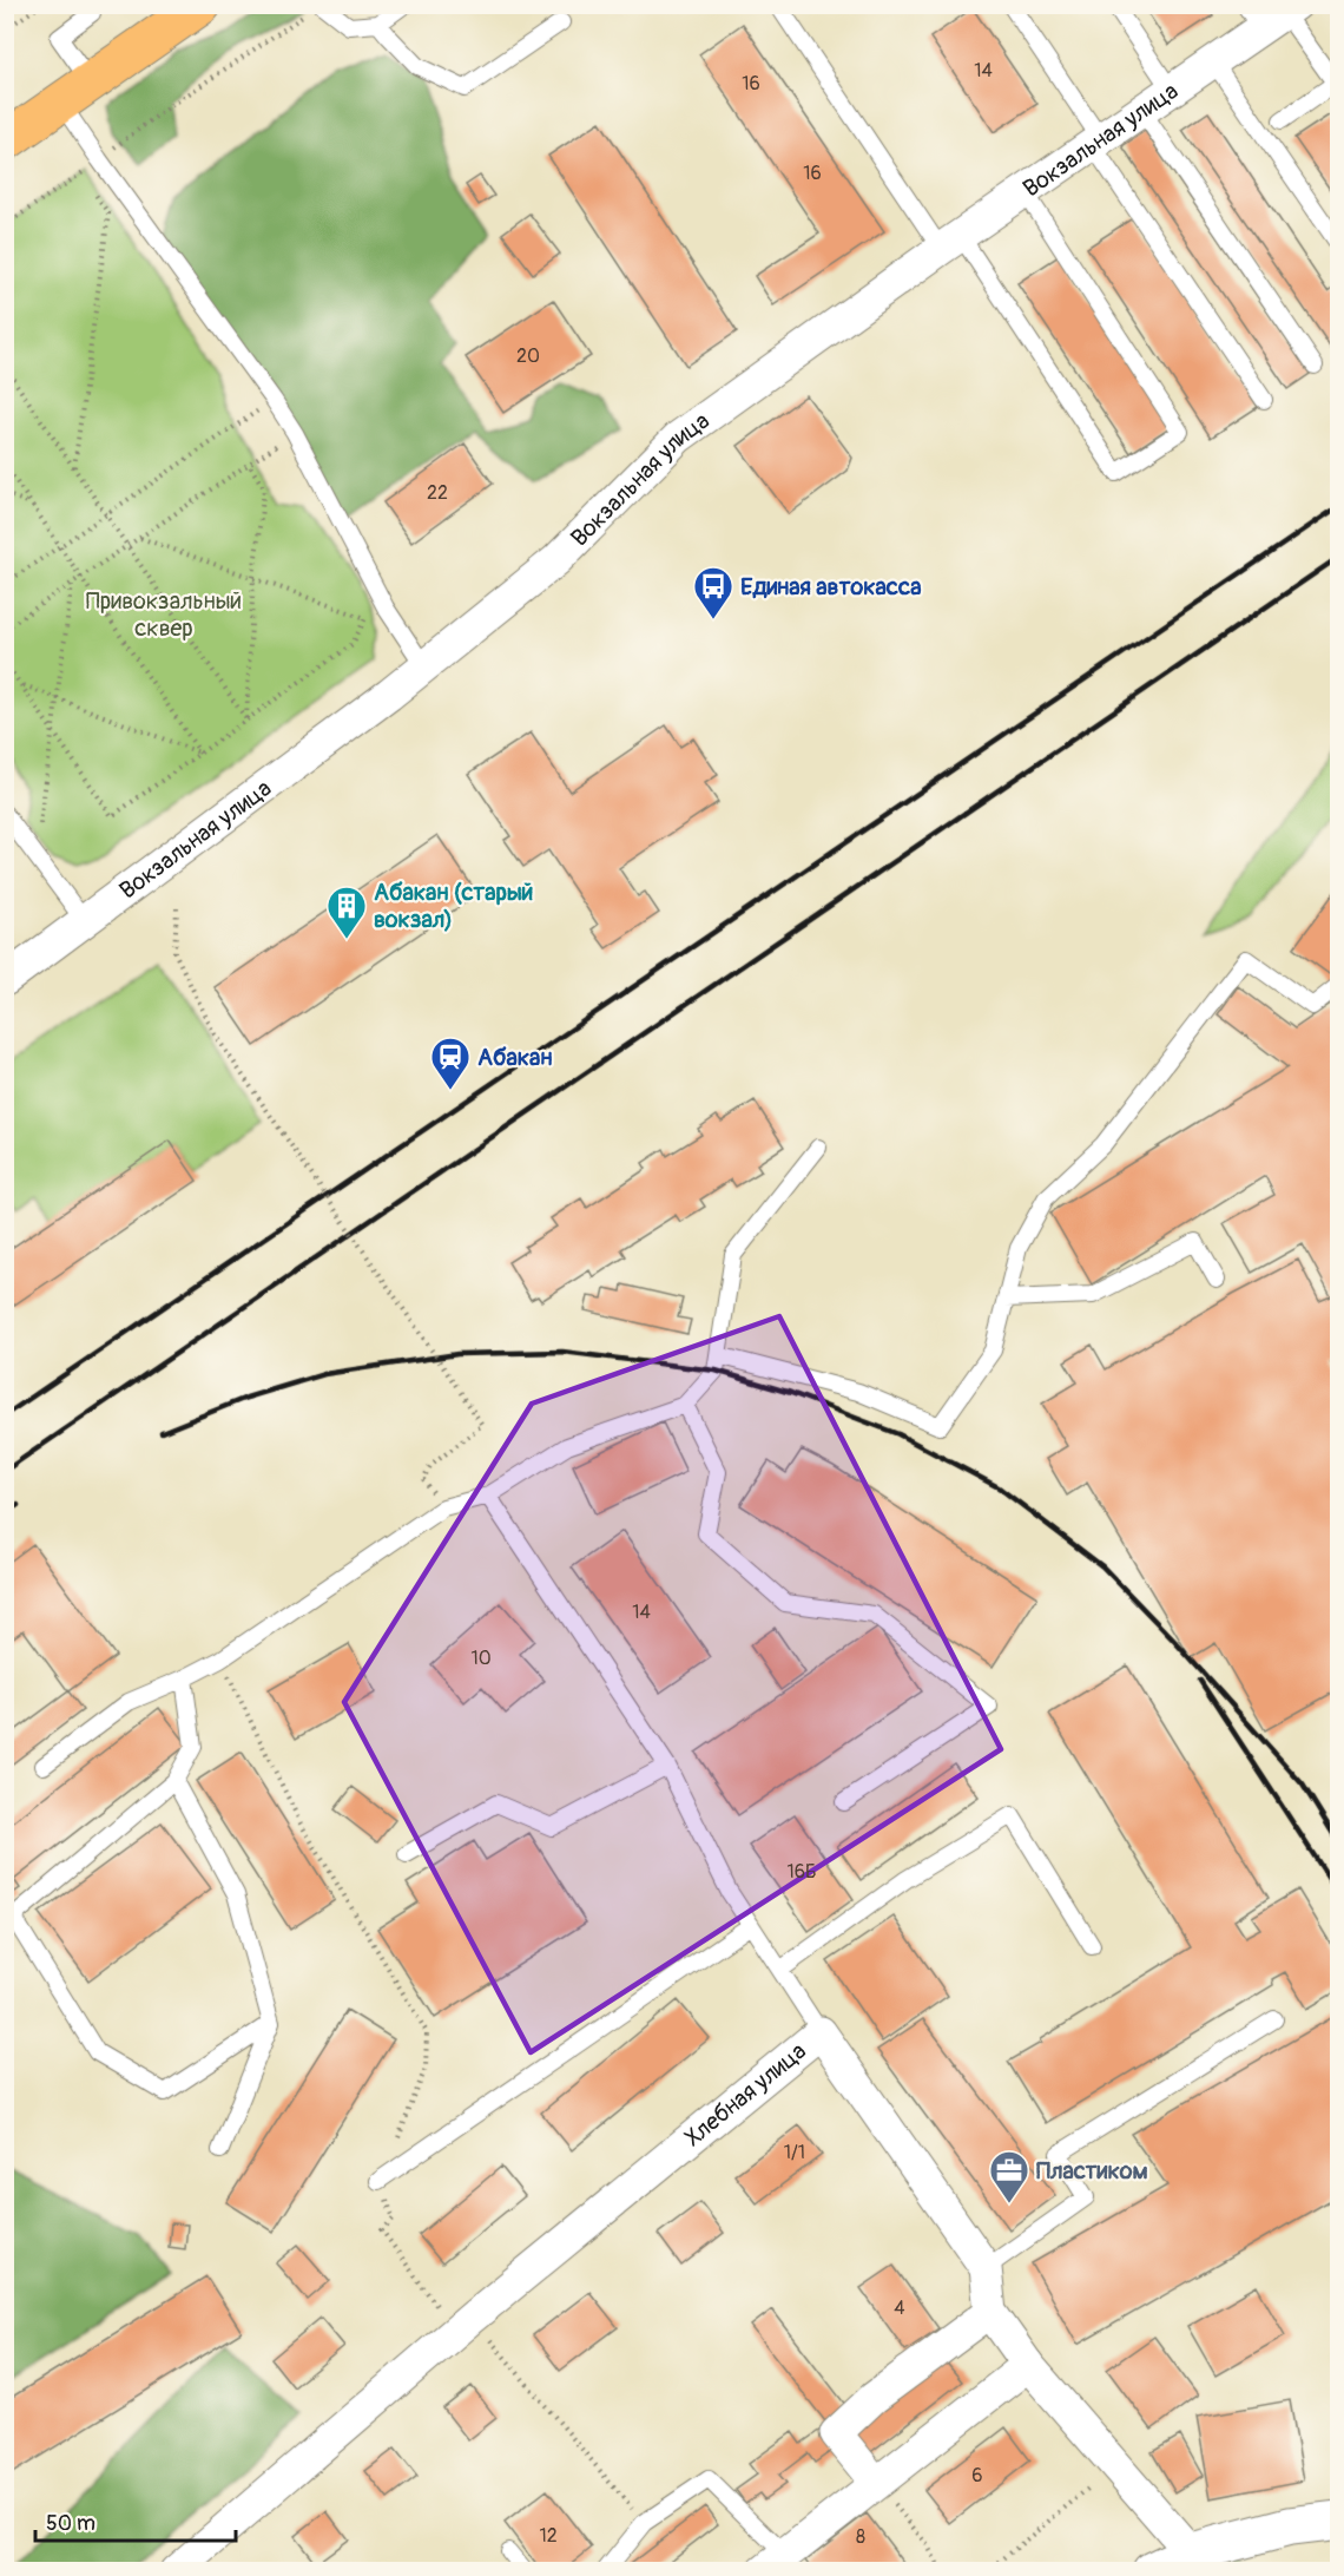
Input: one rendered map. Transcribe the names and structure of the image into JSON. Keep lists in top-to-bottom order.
{
  "streets": {
    "street": ["Вокзальная улица", "Хлебная улица"]
  },
  "parks": ["Привокзальный сквер"],
  "places": {
    "bus stop": ["Единая автокасса"],
    "building": ["Абакан (старый вокзал)"],
    "station": ["Абакан"],
    "office": ["Пластиком"]
  },
  "house_numbers": [
    "14",
    "16",
    "16",
    "20",
    "22",
    "14",
    "10",
    "16Б",
    "1/1",
    "4",
    "6",
    "12",
    "8"
  ],
  "scale_bar": "50 m"
}
